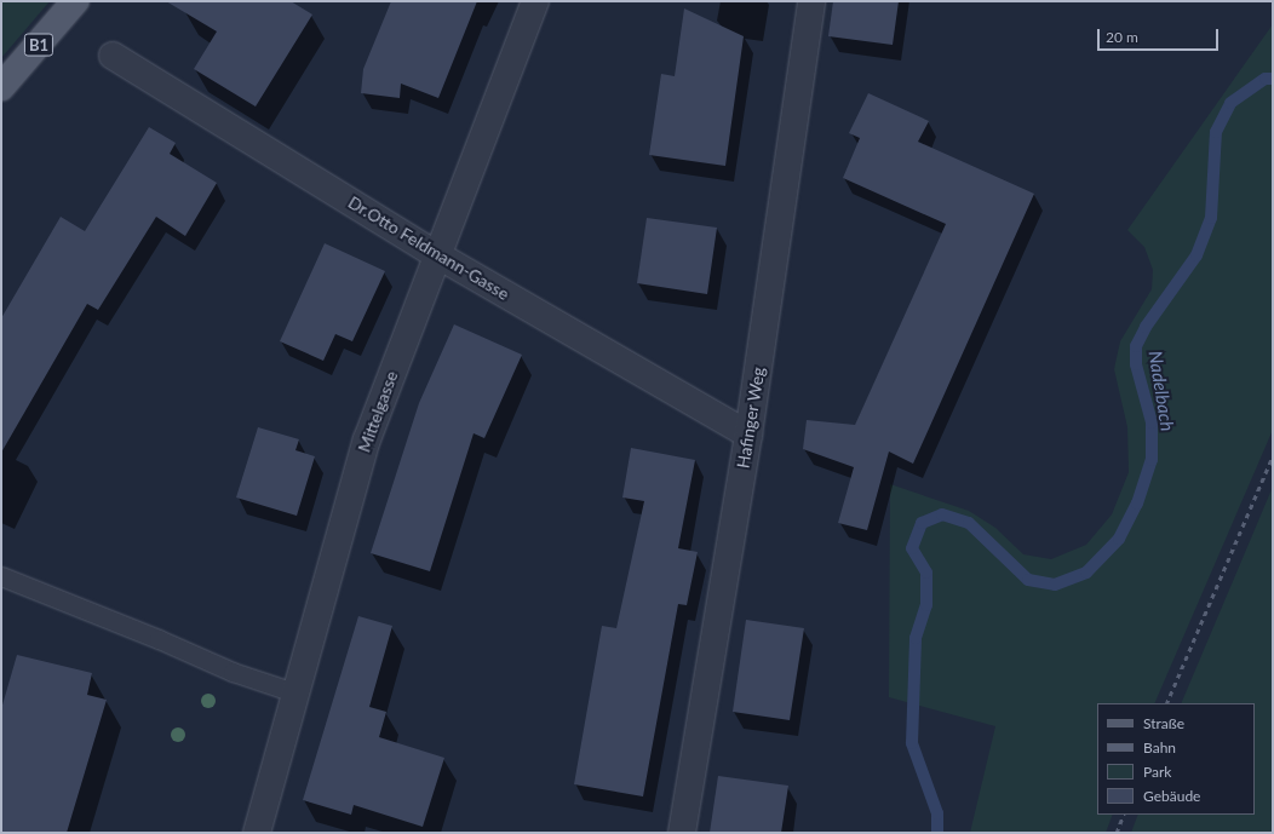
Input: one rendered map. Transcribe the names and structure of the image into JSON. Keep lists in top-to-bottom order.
{
  "streets": {
    "main road": ["B1"],
    "street": ["Dr.Otto Feldmann-Gasse", "Mittelgasse", "Hafinger Weg"]
  },
  "crossings": [
    ["Dr.Otto Feldmann-Gasse", "Mittelgasse"],
    ["Dr.Otto Feldmann-Gasse", "Hafinger Weg"]
  ],
  "water": ["Nadelbach"],
  "legend": [
    "Straße",
    "Bahn",
    "Park",
    "Gebäude"
  ],
  "scale_bar": "20 m"
}
